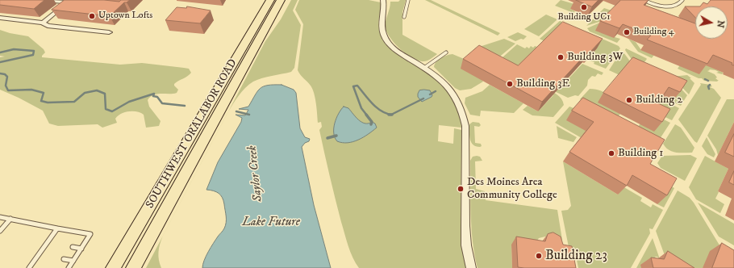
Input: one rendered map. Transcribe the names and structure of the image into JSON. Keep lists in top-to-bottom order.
{
  "streets": {
    "main road": ["SOUTHWEST ORALABOR ROAD"]
  },
  "water": ["Saylor Creek", "Lake Future"],
  "places": [
    "Building UC1",
    "Uptown Lofts",
    "Building 4",
    "Building 3W",
    "Building 3E",
    "Building 2",
    "Building 1",
    "Des Moines Area Community College",
    "Building 23"
  ],
  "north": "right"
}
